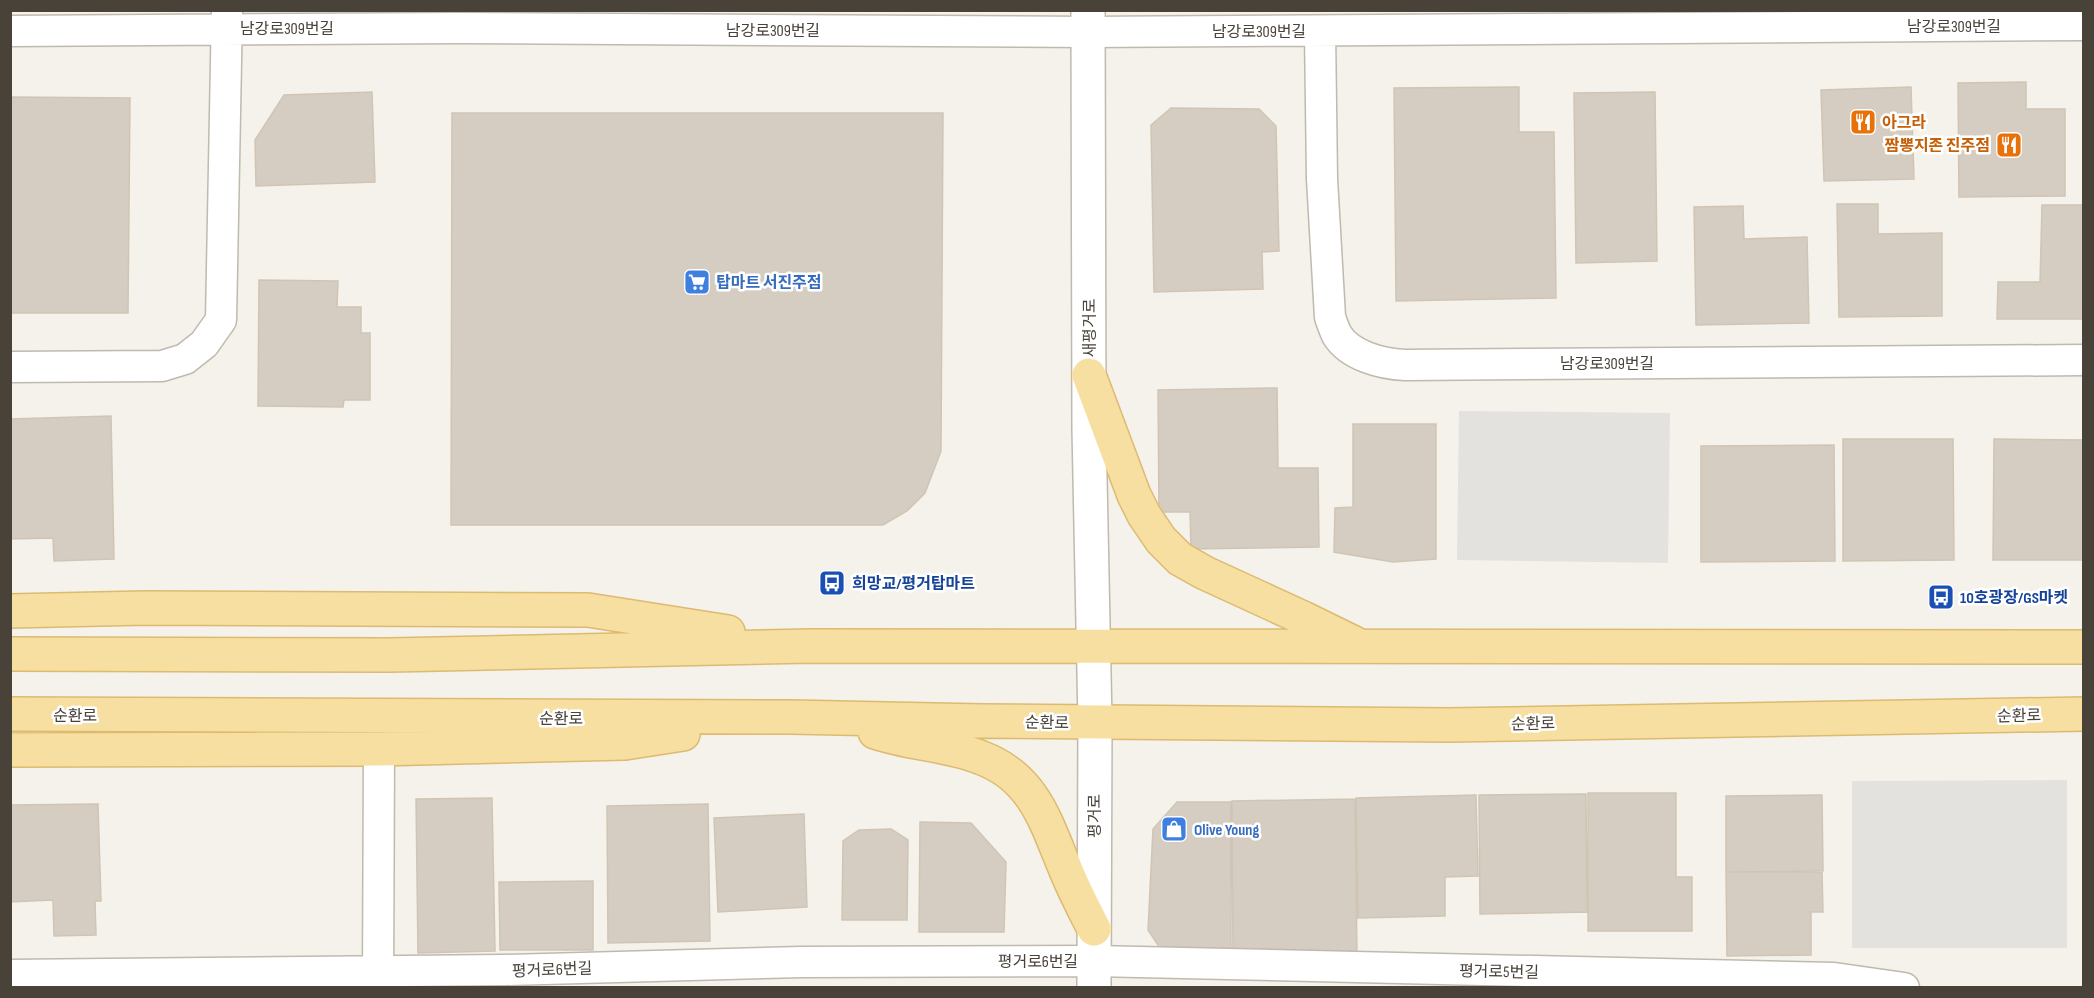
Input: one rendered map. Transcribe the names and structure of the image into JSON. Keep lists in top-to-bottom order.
{
  "streets": {
    "main road": ["순환로"],
    "street": [
      "남강로309번길",
      "새평거로",
      "평거로",
      "평거로6번길",
      "평거로5번길"
    ]
  },
  "crossings": [
    ["남강로309번길", "새평거로"],
    ["새평거로", "평거로"],
    ["순환로", "평거로"],
    ["평거로", "평거로6번길"],
    ["평거로", "평거로5번길"],
    ["평거로6번길", "평거로5번길"]
  ],
  "places": {
    "restaurant": ["아그라", "짬뽕지존 진주점"],
    "supermarket": ["탑마트 서진주점"],
    "bus stop": ["희망교/평거탑마트", "10호광장/GS마켓"],
    "shop": ["Olive Young"]
  }
}
